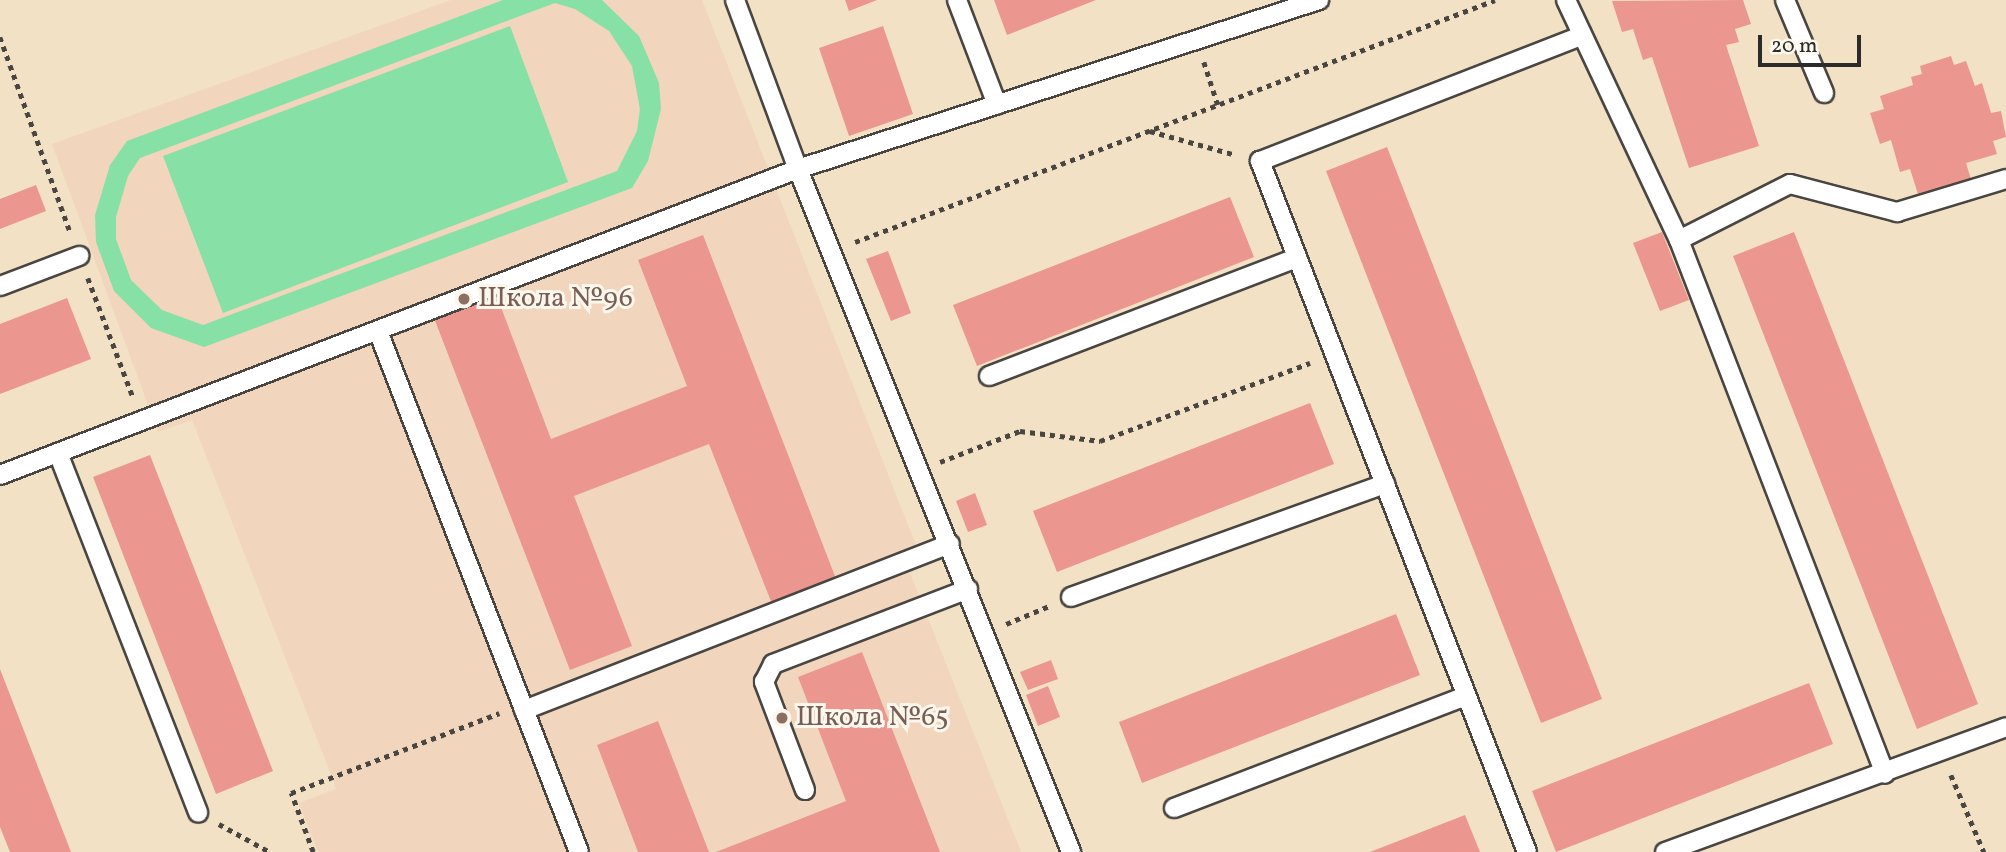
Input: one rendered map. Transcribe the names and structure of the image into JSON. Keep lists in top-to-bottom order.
{
  "places": ["Школа №96", "Школа №65"],
  "scale_bar": "20 m"
}
